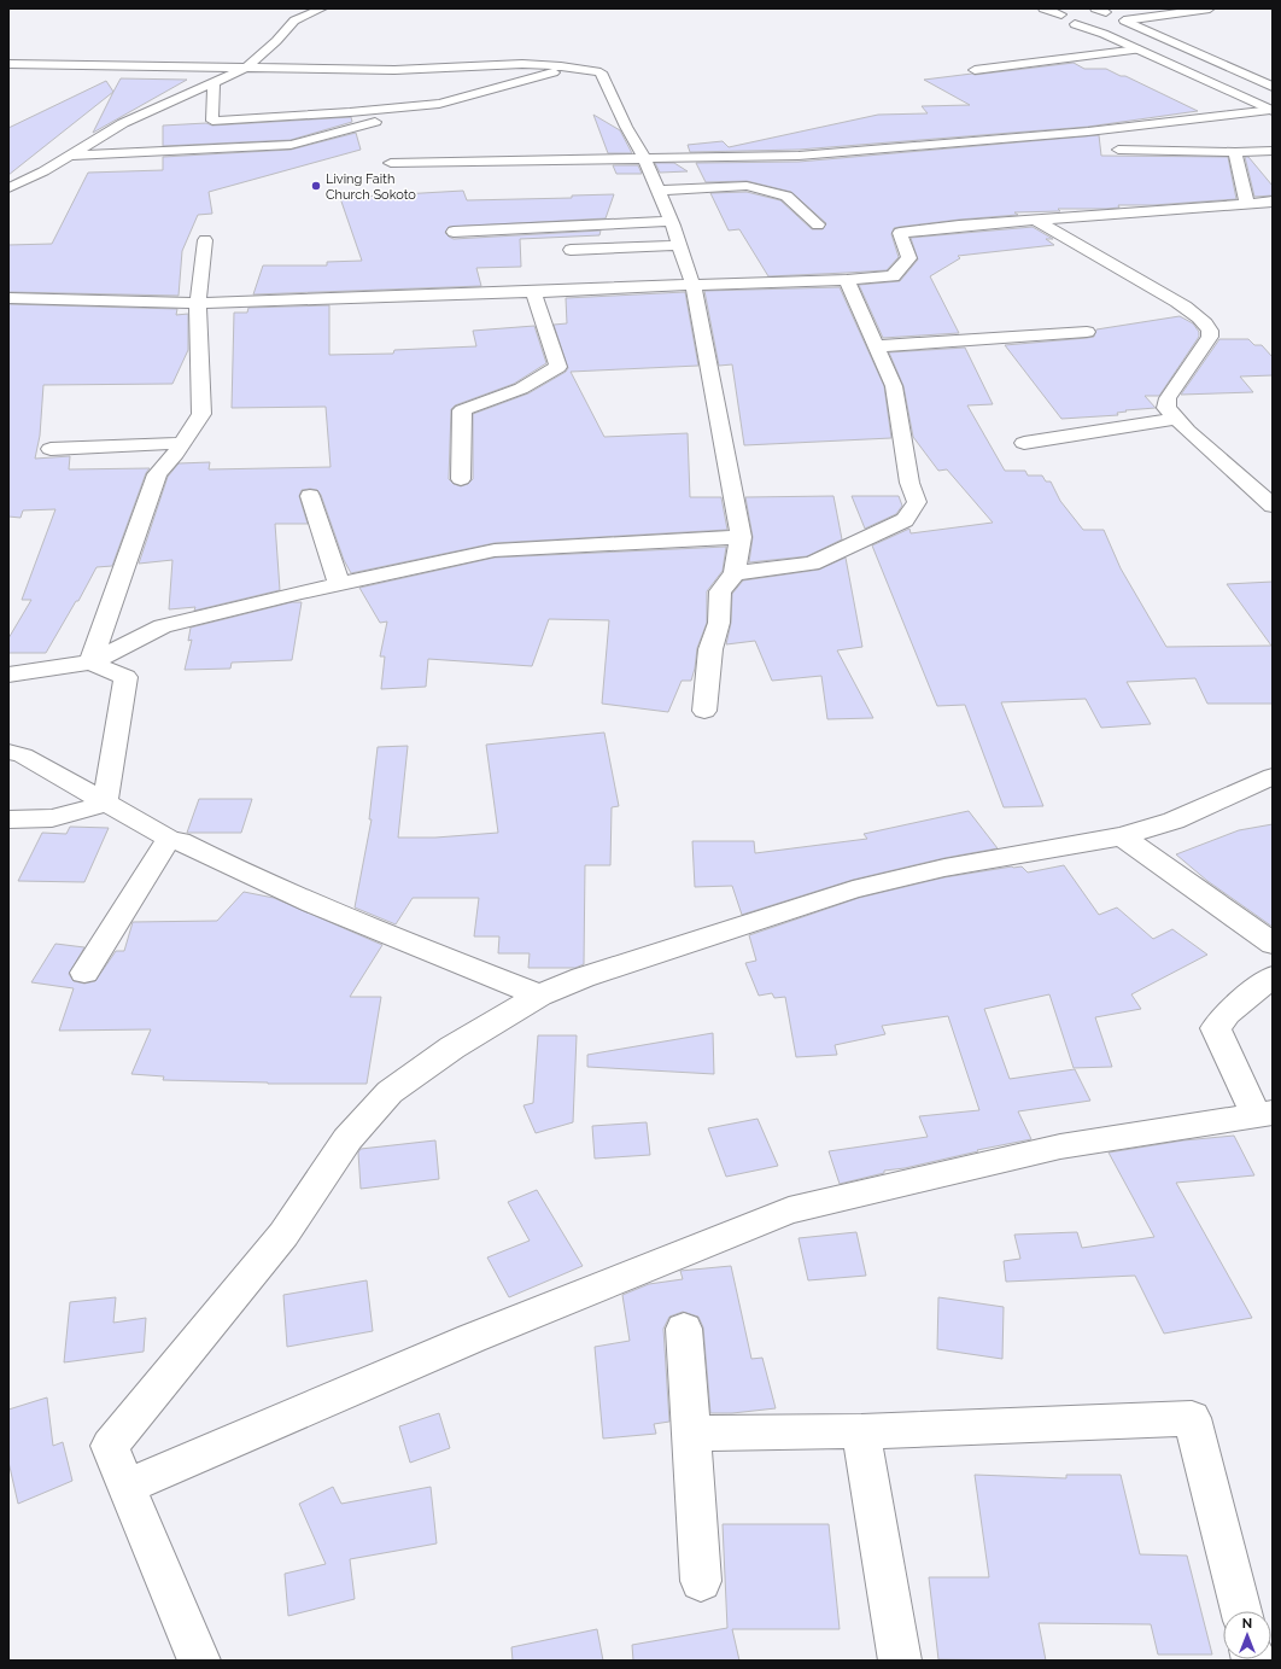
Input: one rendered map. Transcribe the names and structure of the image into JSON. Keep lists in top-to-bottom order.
{
  "places": ["Living Faith Church Sokoto"],
  "north": "top"
}
